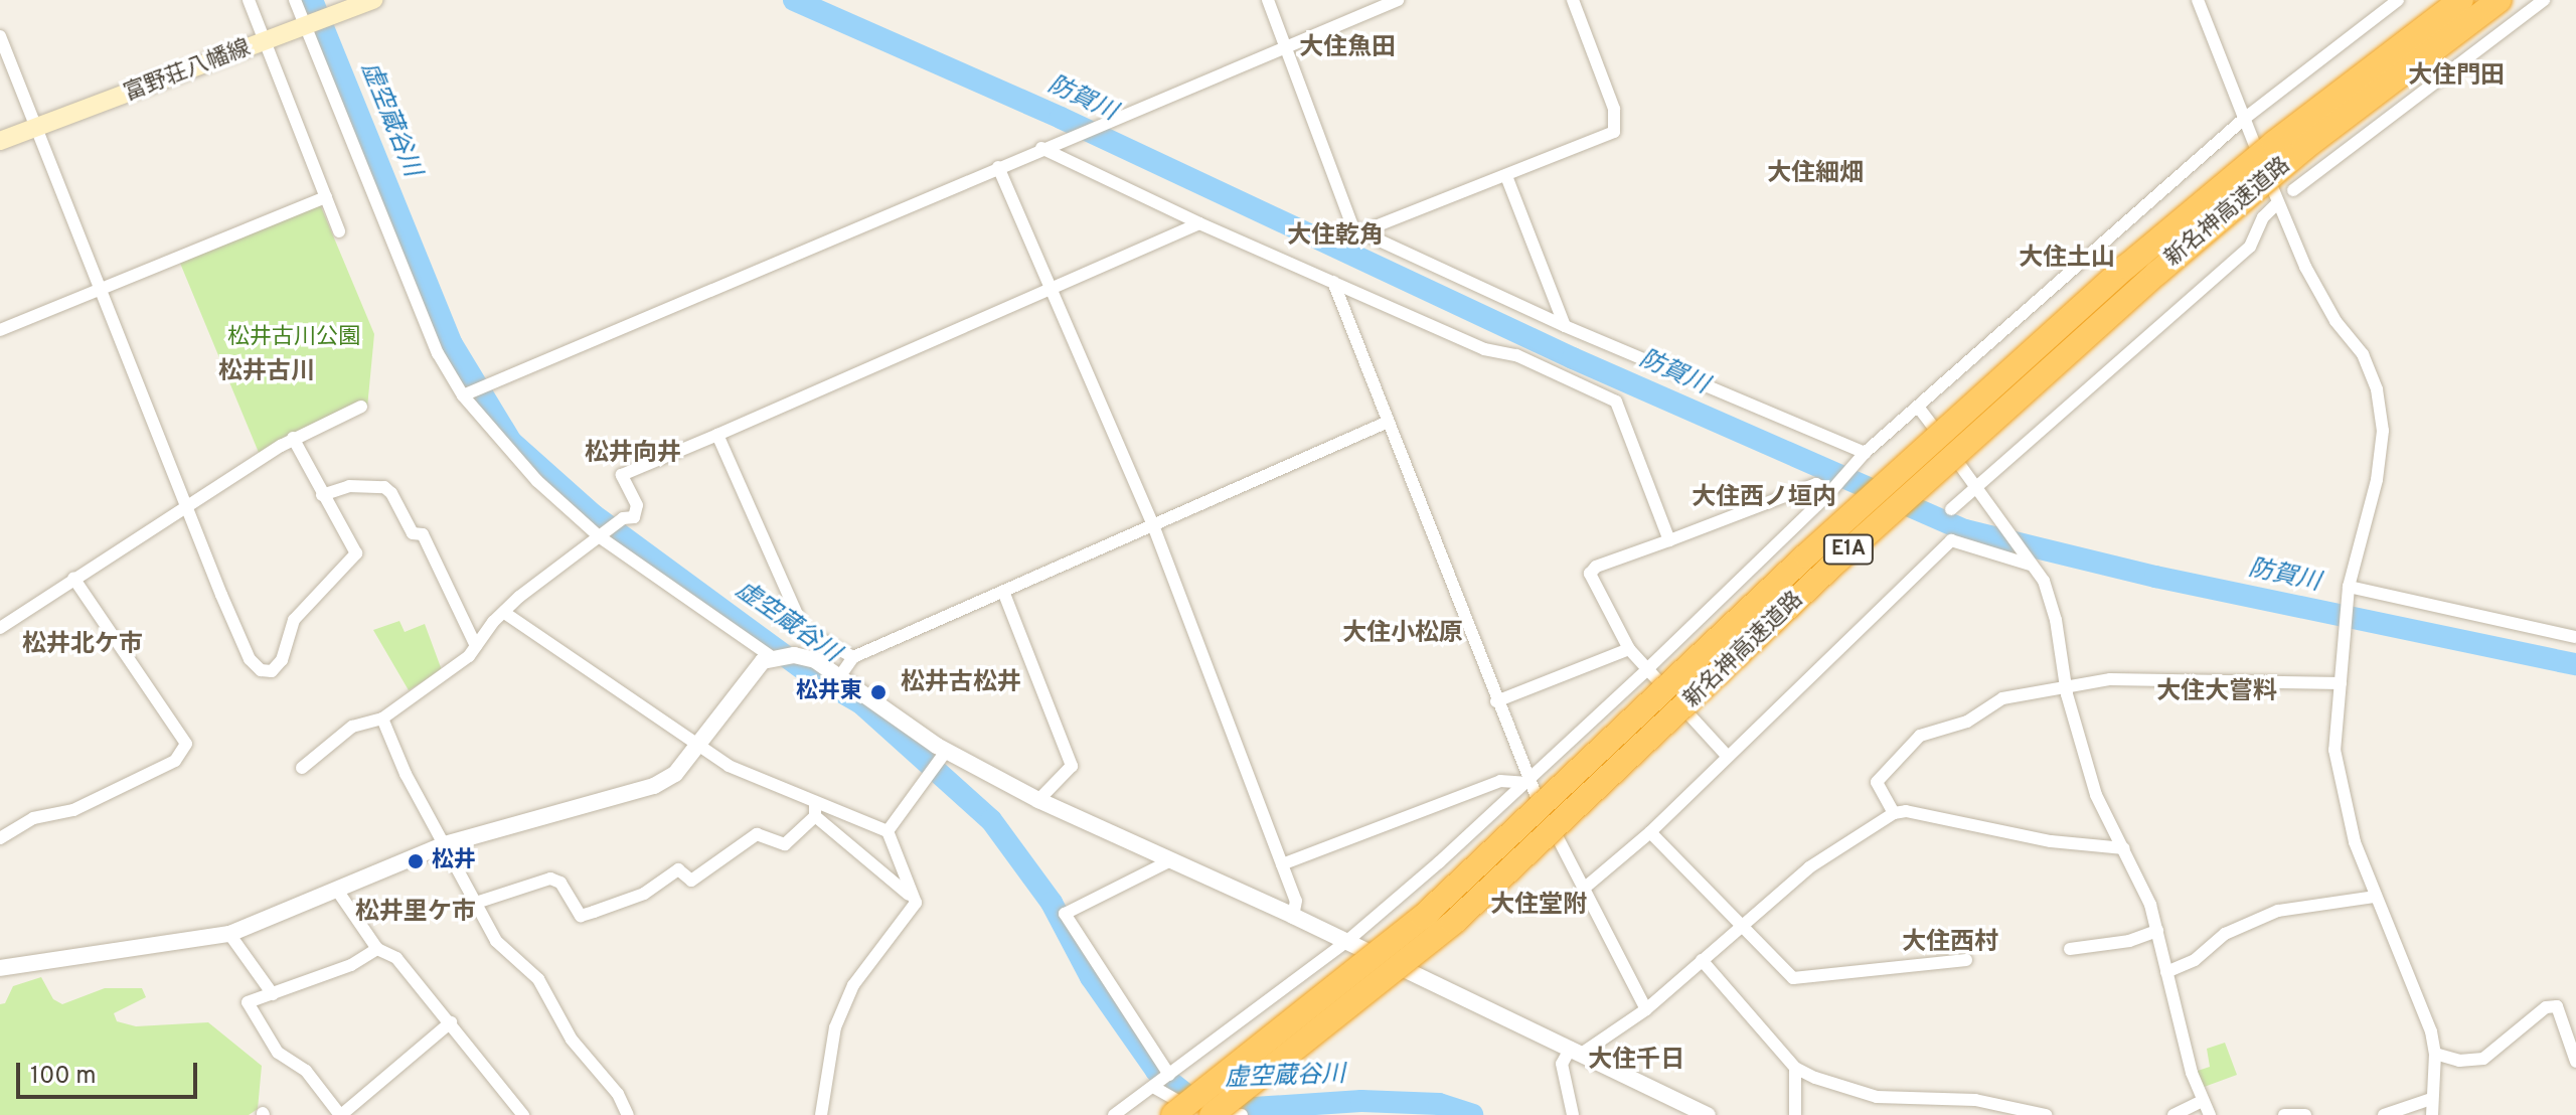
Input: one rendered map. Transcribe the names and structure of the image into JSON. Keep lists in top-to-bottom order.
{
  "streets": {
    "highway": ["新名神高速道路", "E1A"],
    "main road": ["富野荘八幡線"]
  },
  "districts": [
    "大住魚田",
    "大住門田",
    "大住細畑",
    "大住乾角",
    "大住土山",
    "松井古川",
    "松井向井",
    "大住西ノ垣内",
    "大住小松原",
    "松井北ケ市",
    "松井古松井",
    "大住大嘗料",
    "大住堂附",
    "松井里ケ市",
    "大住西村",
    "大住千日"
  ],
  "water": ["防賀川", "虚空蔵谷川"],
  "parks": ["松井古川公園"],
  "places": ["松井東", "松井"],
  "scale_bar": "100 m"
}
